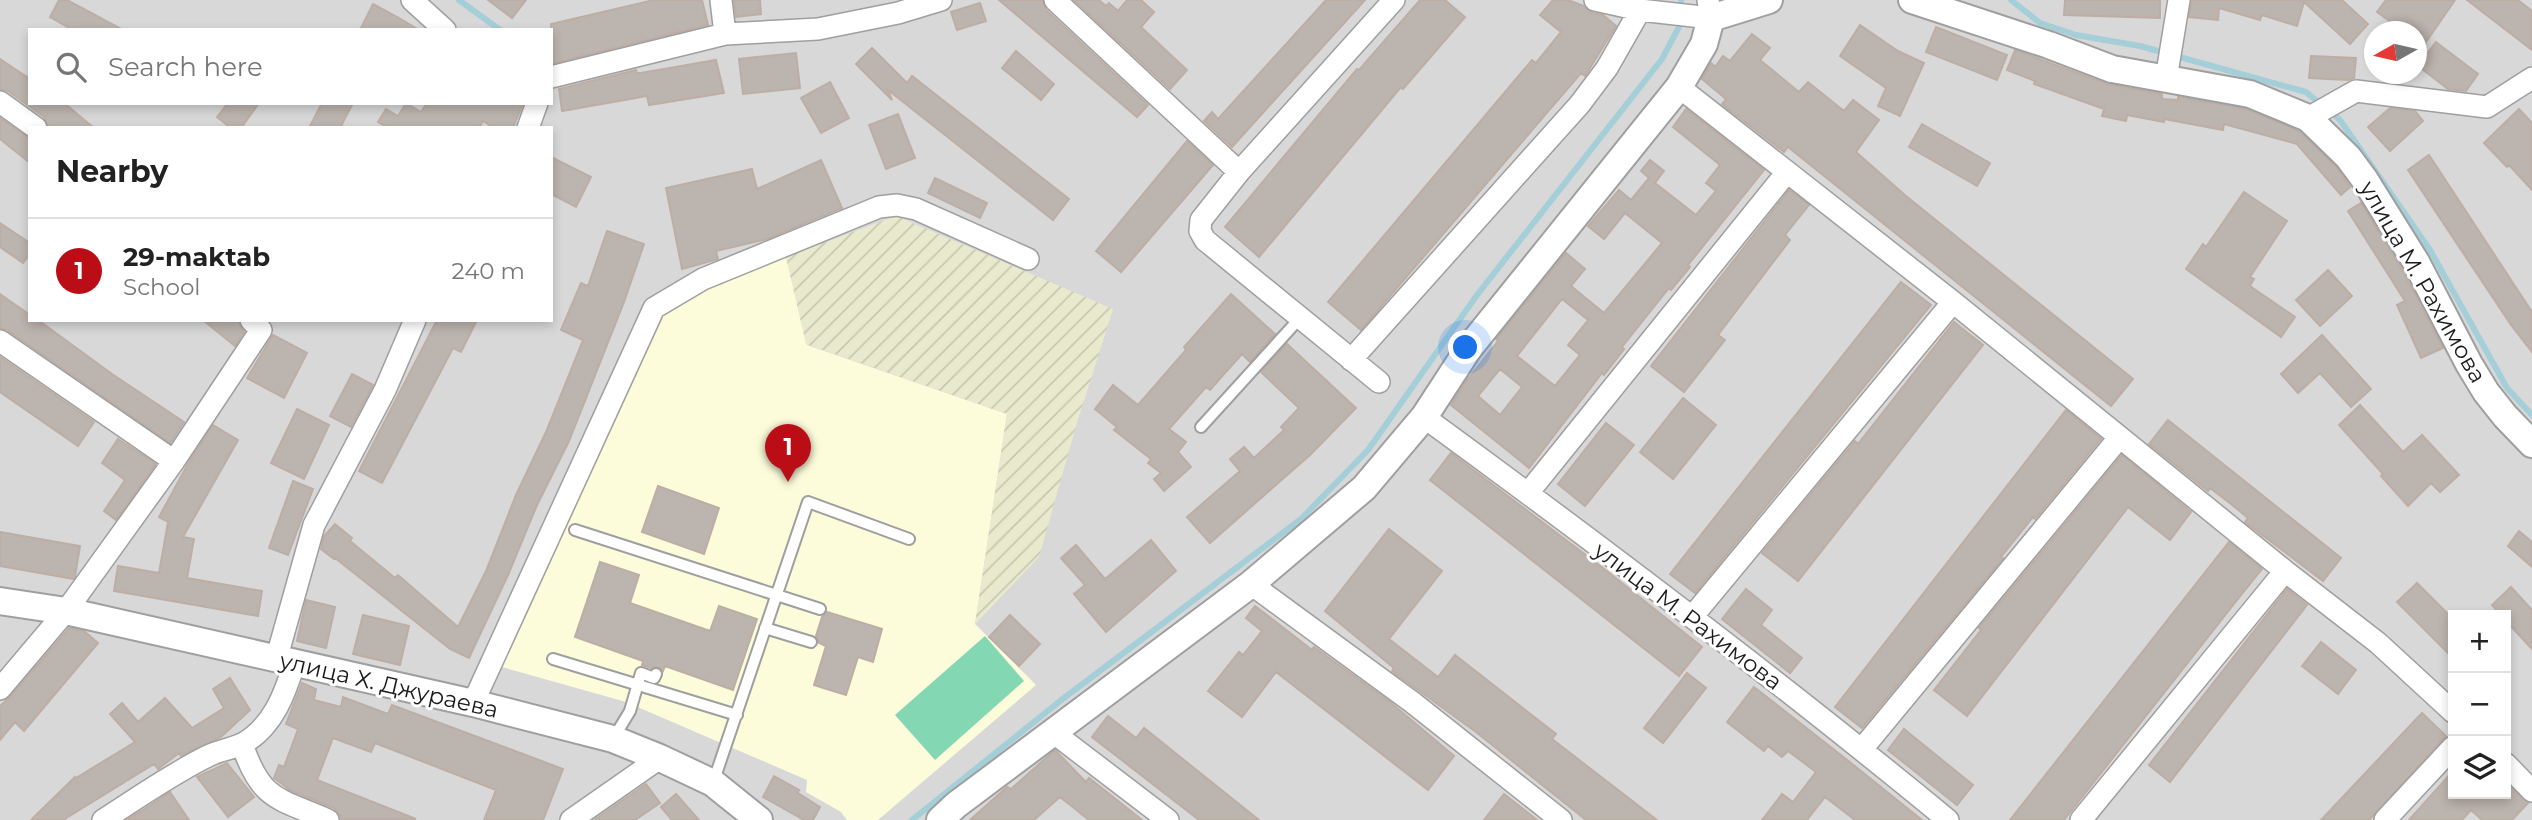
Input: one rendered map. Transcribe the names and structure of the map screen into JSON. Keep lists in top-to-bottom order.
{
  "streets": {
    "street": ["улица М. Рахимова", "улица Х. Джураева"]
  },
  "north": "left",
  "page": {
    "search": "Search here",
    "heading": "Nearby",
    "list": [
      {
        "mark": "1",
        "name": "29-maktab",
        "note": "School",
        "value": "240 m"
      }
    ],
    "pins": "1",
    "map_buttons": ["+", "−"]
  }
}
